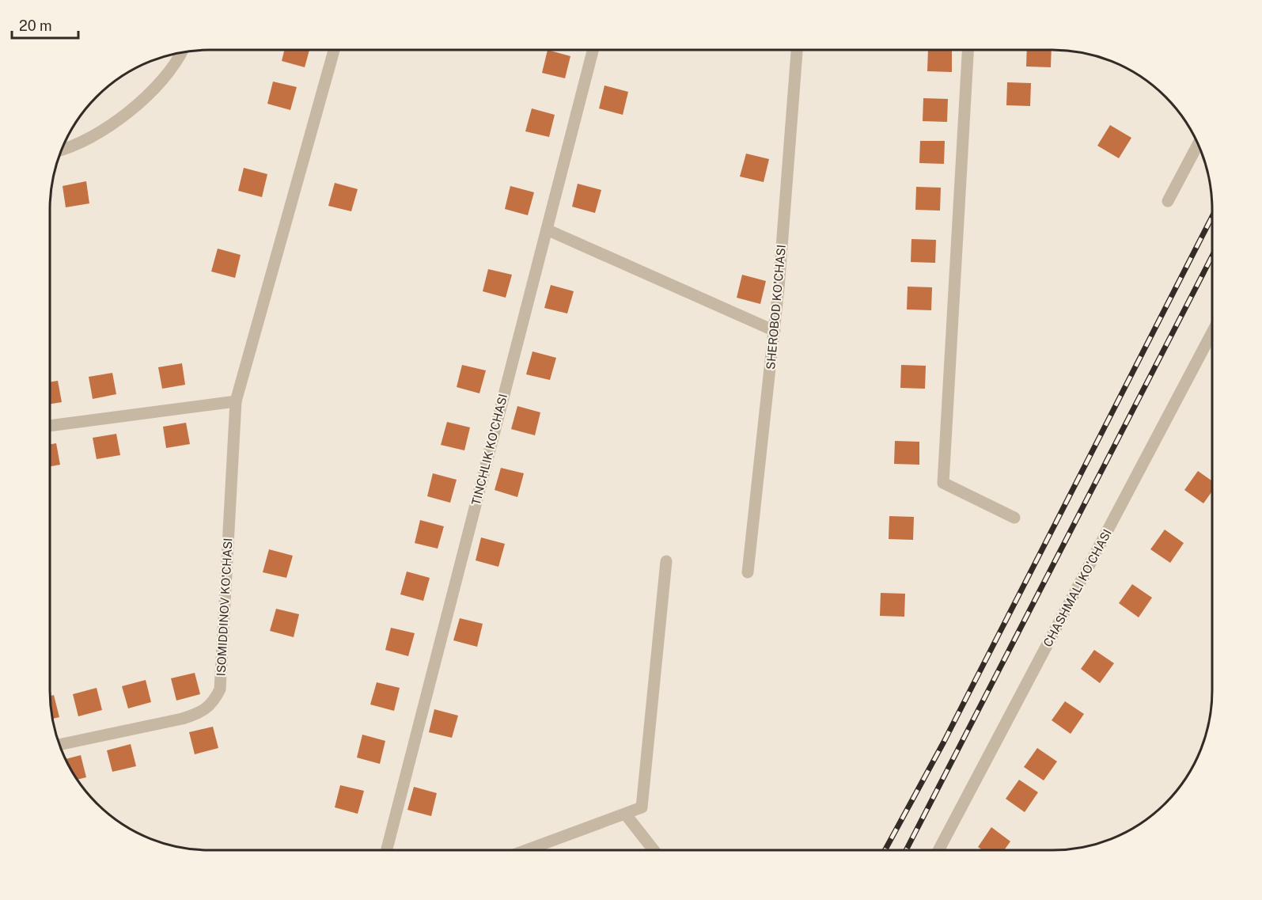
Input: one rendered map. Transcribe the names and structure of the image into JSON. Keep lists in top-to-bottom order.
{
  "streets": {
    "street": [
      "SHEROBOD KO'CHASI",
      "TINCHLIK KO'CHASI",
      "CHASHMALI KO'CHASI",
      "ISOMIDDINOV KO'CHASI"
    ]
  },
  "scale_bar": "20 m"
}
